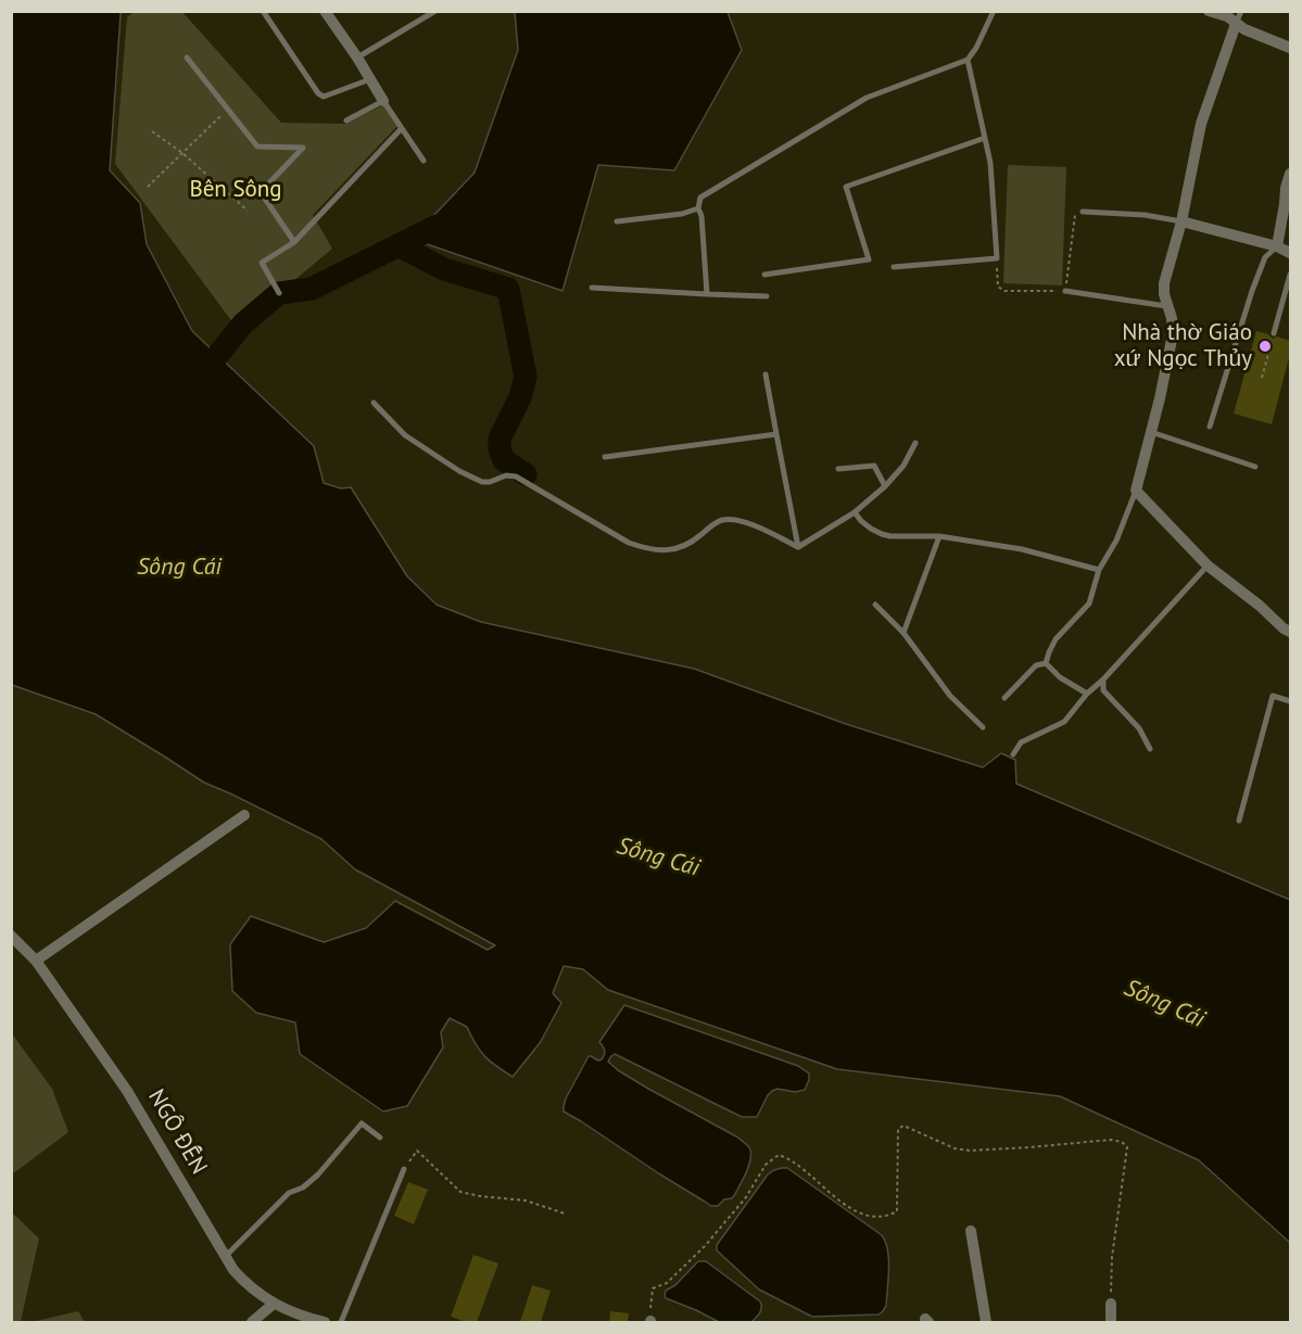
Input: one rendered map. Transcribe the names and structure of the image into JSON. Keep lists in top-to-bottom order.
{
  "streets": {
    "street": ["NGÔ ĐẾN"]
  },
  "water": ["Sông Cái"],
  "parks": ["Bên Sông"],
  "places": ["Nhà thờ Giáo xứ Ngọc Thủy"]
}
